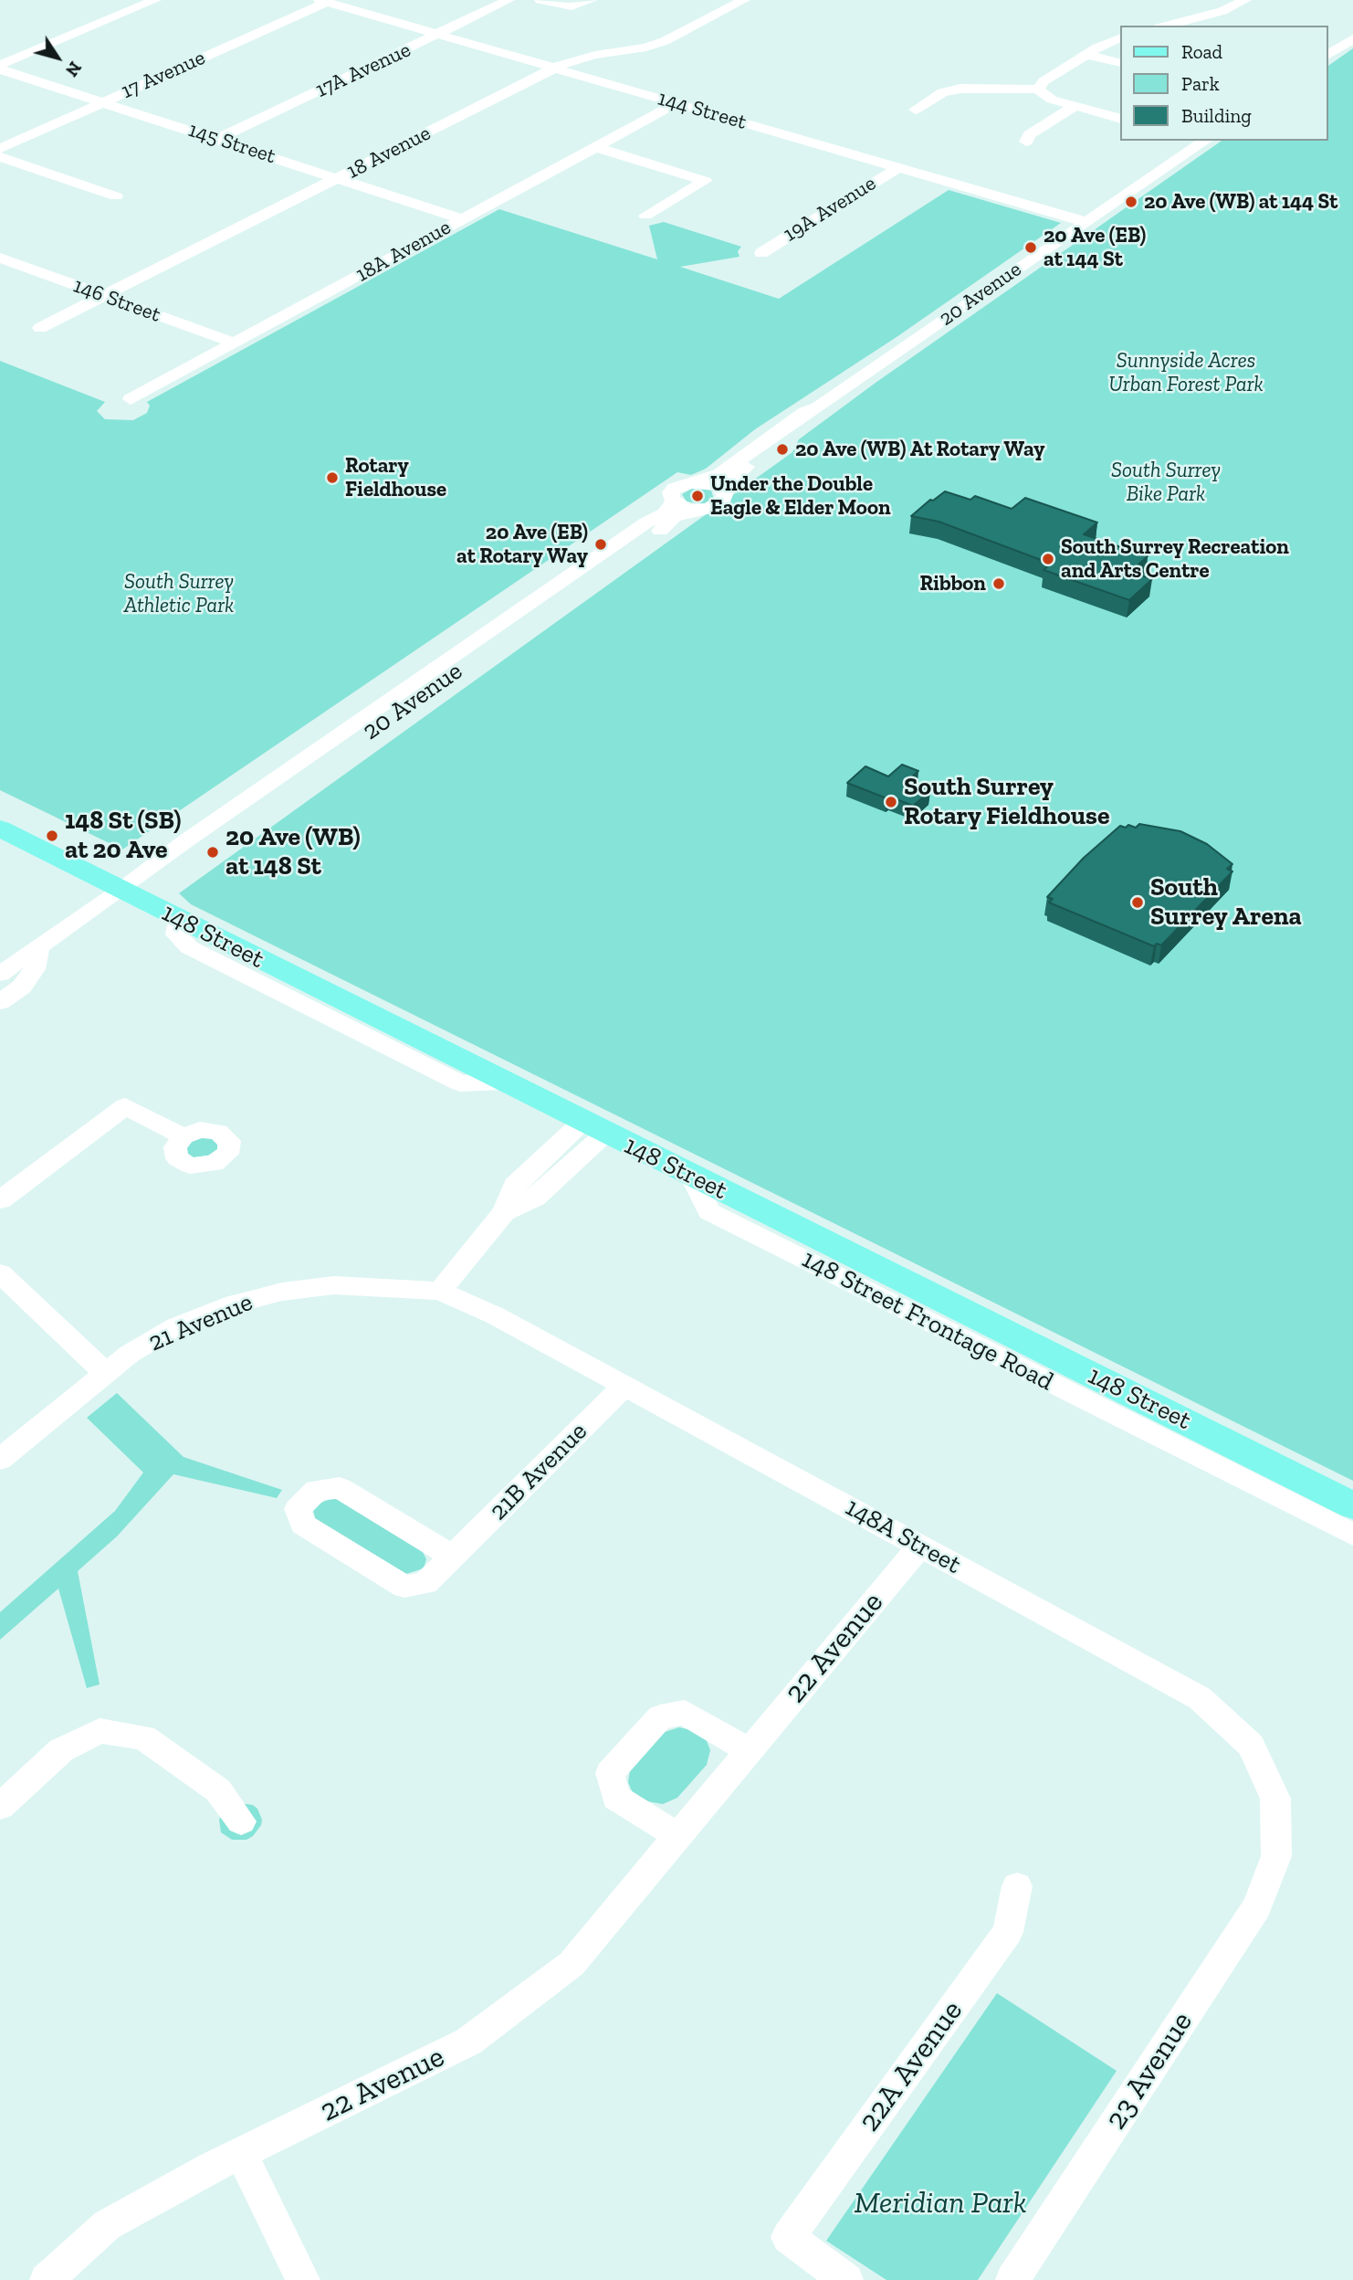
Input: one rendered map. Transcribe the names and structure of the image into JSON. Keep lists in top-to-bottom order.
{
  "streets": {
    "main road": ["148 Street"],
    "street": [
      "17A Avenue",
      "17 Avenue",
      "144 Street",
      "145 Street",
      "18 Avenue",
      "19A Avenue",
      "18A Avenue",
      "20 Avenue",
      "146 Street",
      "148 Street Frontage Road",
      "21 Avenue",
      "21B Avenue",
      "148A Street",
      "22 Avenue",
      "22A Avenue",
      "23 Avenue"
    ]
  },
  "crossings": [
    ["17A Avenue", "144 Street"],
    ["17A Avenue", "145 Street"],
    ["17 Avenue", "144 Street"],
    ["17 Avenue", "145 Street"],
    ["144 Street", "18 Avenue"],
    ["144 Street", "19A Avenue"],
    ["144 Street", "18A Avenue"],
    ["144 Street", "20 Avenue"],
    ["145 Street", "18 Avenue"],
    ["145 Street", "18A Avenue"],
    ["18 Avenue", "146 Street"],
    ["18A Avenue", "146 Street"],
    ["20 Avenue", "148 Street"],
    ["148 Street", "148 Street Frontage Road"],
    ["21 Avenue", "148A Street"],
    ["21B Avenue", "148A Street"],
    ["148A Street", "22 Avenue"],
    ["148A Street", "23 Avenue"]
  ],
  "parks": [
    "Sunnyside Acres Urban Forest Park",
    "South Surrey Bike Park",
    "South Surrey Athletic Park",
    "Meridian Park"
  ],
  "places": [
    "20 Ave (WB) at 144 St",
    "20 Ave (EB) at 144 St",
    "20 Ave (WB) At Rotary Way",
    "Rotary Fieldhouse",
    "Under the Double Eagle & Elder Moon",
    "20 Ave (EB) at Rotary Way",
    "South Surrey Recreation and Arts Centre",
    "Ribbon",
    "South Surrey Rotary Fieldhouse",
    "148 St (SB) at 20 Ave",
    "20 Ave (WB) at 148 St",
    "South Surrey Arena"
  ],
  "legend": ["Road", "Park", "Building"],
  "north": "bottom right"
}
